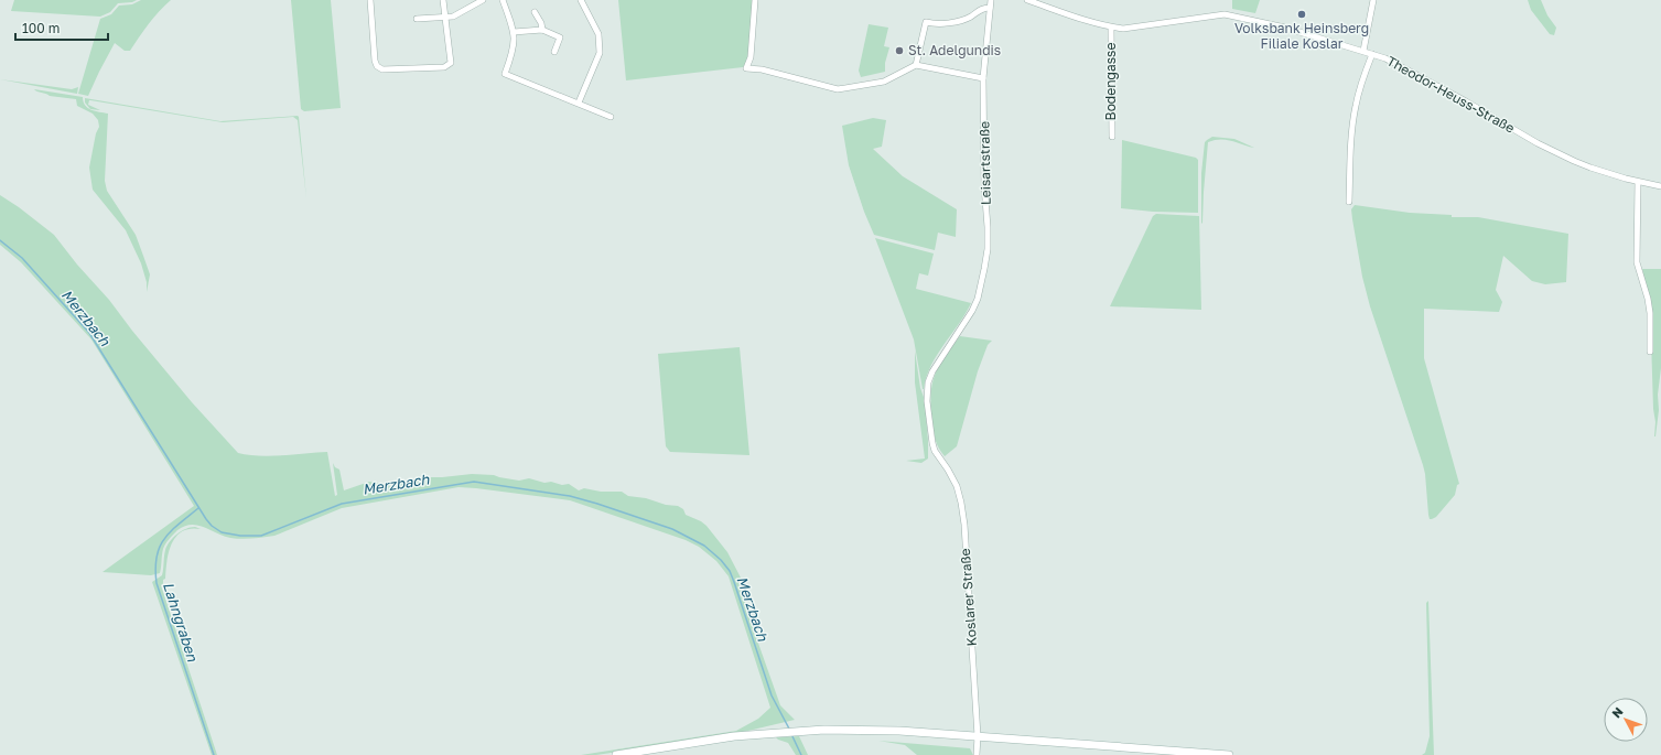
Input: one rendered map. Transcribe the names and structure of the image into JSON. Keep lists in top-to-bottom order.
{
  "streets": {
    "street": [
      "Bodengasse",
      "Theodor-Heuss-Straße",
      "Leisartstraße",
      "Koslarer Straße"
    ]
  },
  "crossings": [
    ["Bodengasse", "Theodor-Heuss-Straße"],
    ["Leisartstraße", "Koslarer Straße"]
  ],
  "water": ["Merzbach", "Lahngraben"],
  "places": ["Volksbank Heinsberg Filiale Koslar", "St. Adelgundis"],
  "scale_bar": "100 m",
  "north": "top left"
}
